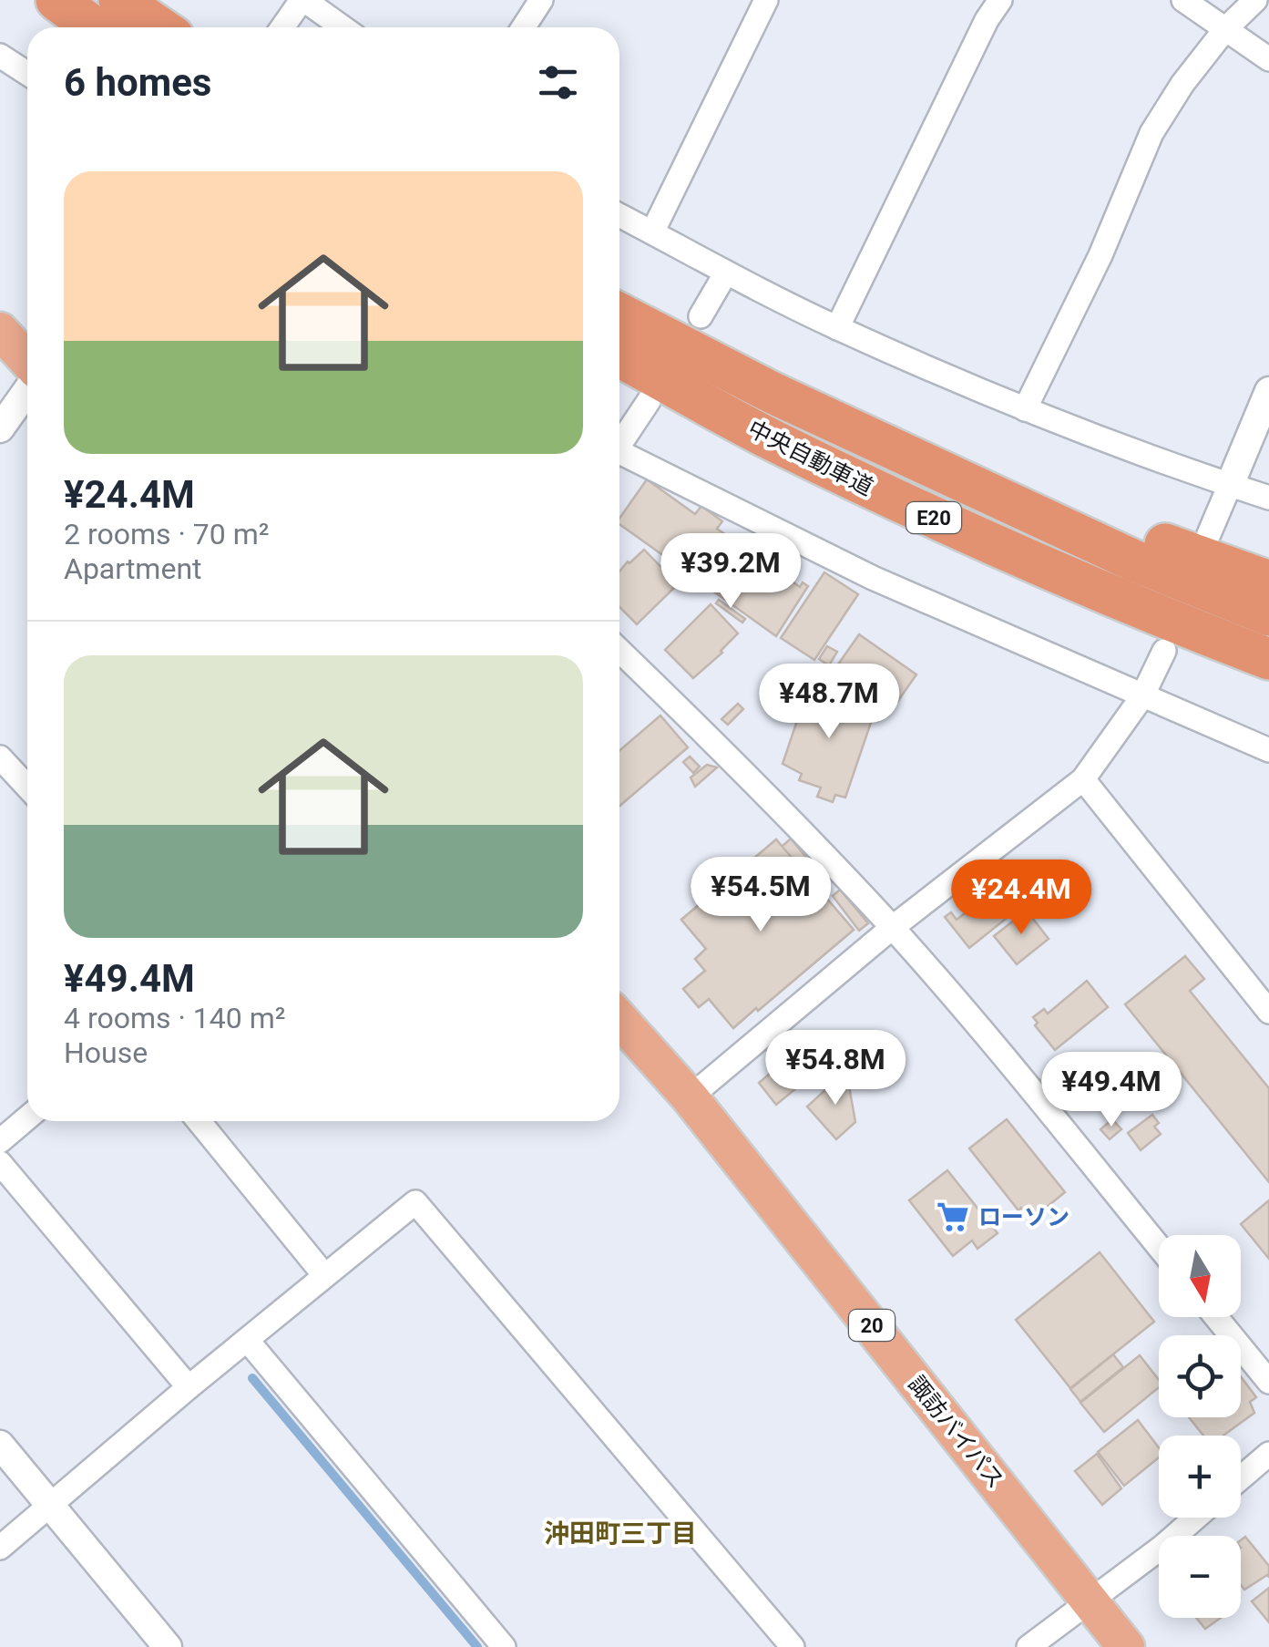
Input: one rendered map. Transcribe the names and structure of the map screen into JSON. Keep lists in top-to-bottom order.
{
  "streets": {
    "highway": [
      "中央自動車道",
      "E20",
      "20",
      "諏訪バイパス"
    ]
  },
  "districts": ["沖田町三丁目"],
  "places": {
    "supermarket": ["ローソン"]
  },
  "north": "bottom",
  "page": {
    "heading": "6 homes",
    "list": [
      {
        "name": "¥24.4M",
        "note": "2 rooms · 70 m² · Apartment"
      },
      {
        "name": "¥49.4M",
        "note": "4 rooms · 140 m² · House"
      }
    ],
    "price": [
      "¥39.2M",
      "¥48.7M",
      "¥54.5M",
      "¥24.4M",
      "¥54.8M",
      "¥49.4M"
    ],
    "map_buttons": ["+", "−"]
  }
}
